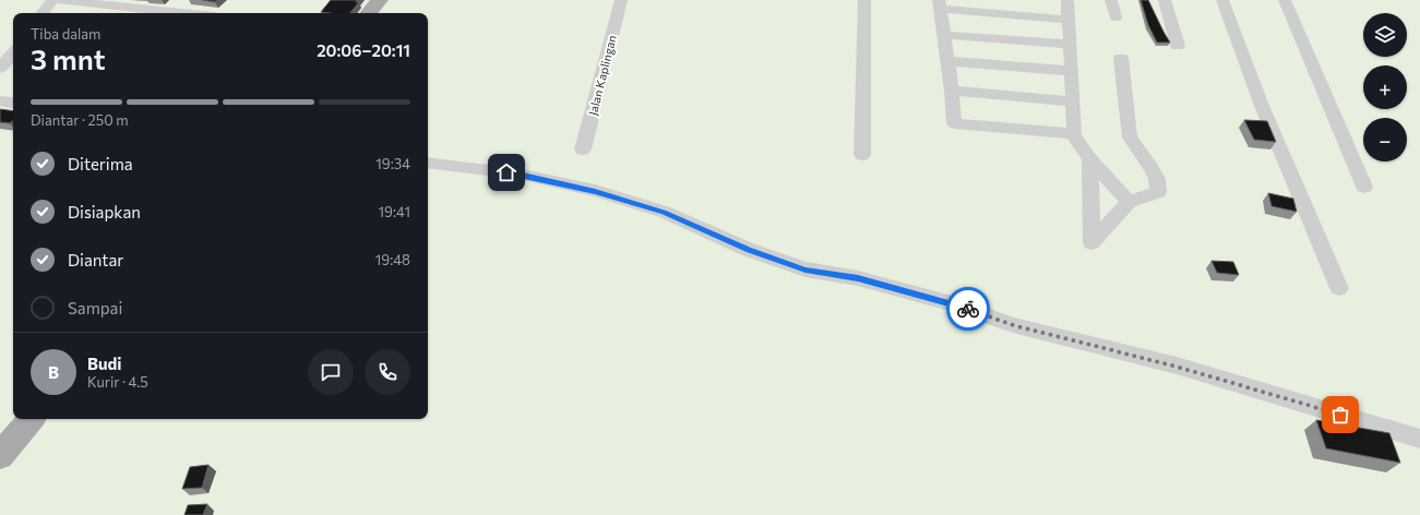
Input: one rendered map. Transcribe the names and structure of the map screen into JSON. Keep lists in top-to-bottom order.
{
  "streets": {
    "street": ["Jalan Kaplingan"]
  },
  "page": {
    "map_buttons": ["+", "−"],
    "heading": ["3 mnt", "Tiba dalam", "20:06–20:11"],
    "panel": ["Budi", "Kurir · 4.5"],
    "bar": "Diantar · 250 m",
    "list": [
      ["Diterima", "19:34"],
      ["Disiapkan", "19:41"],
      ["Diantar", "19:48"],
      "Sampai"
    ],
    "round": "B"
  }
}
